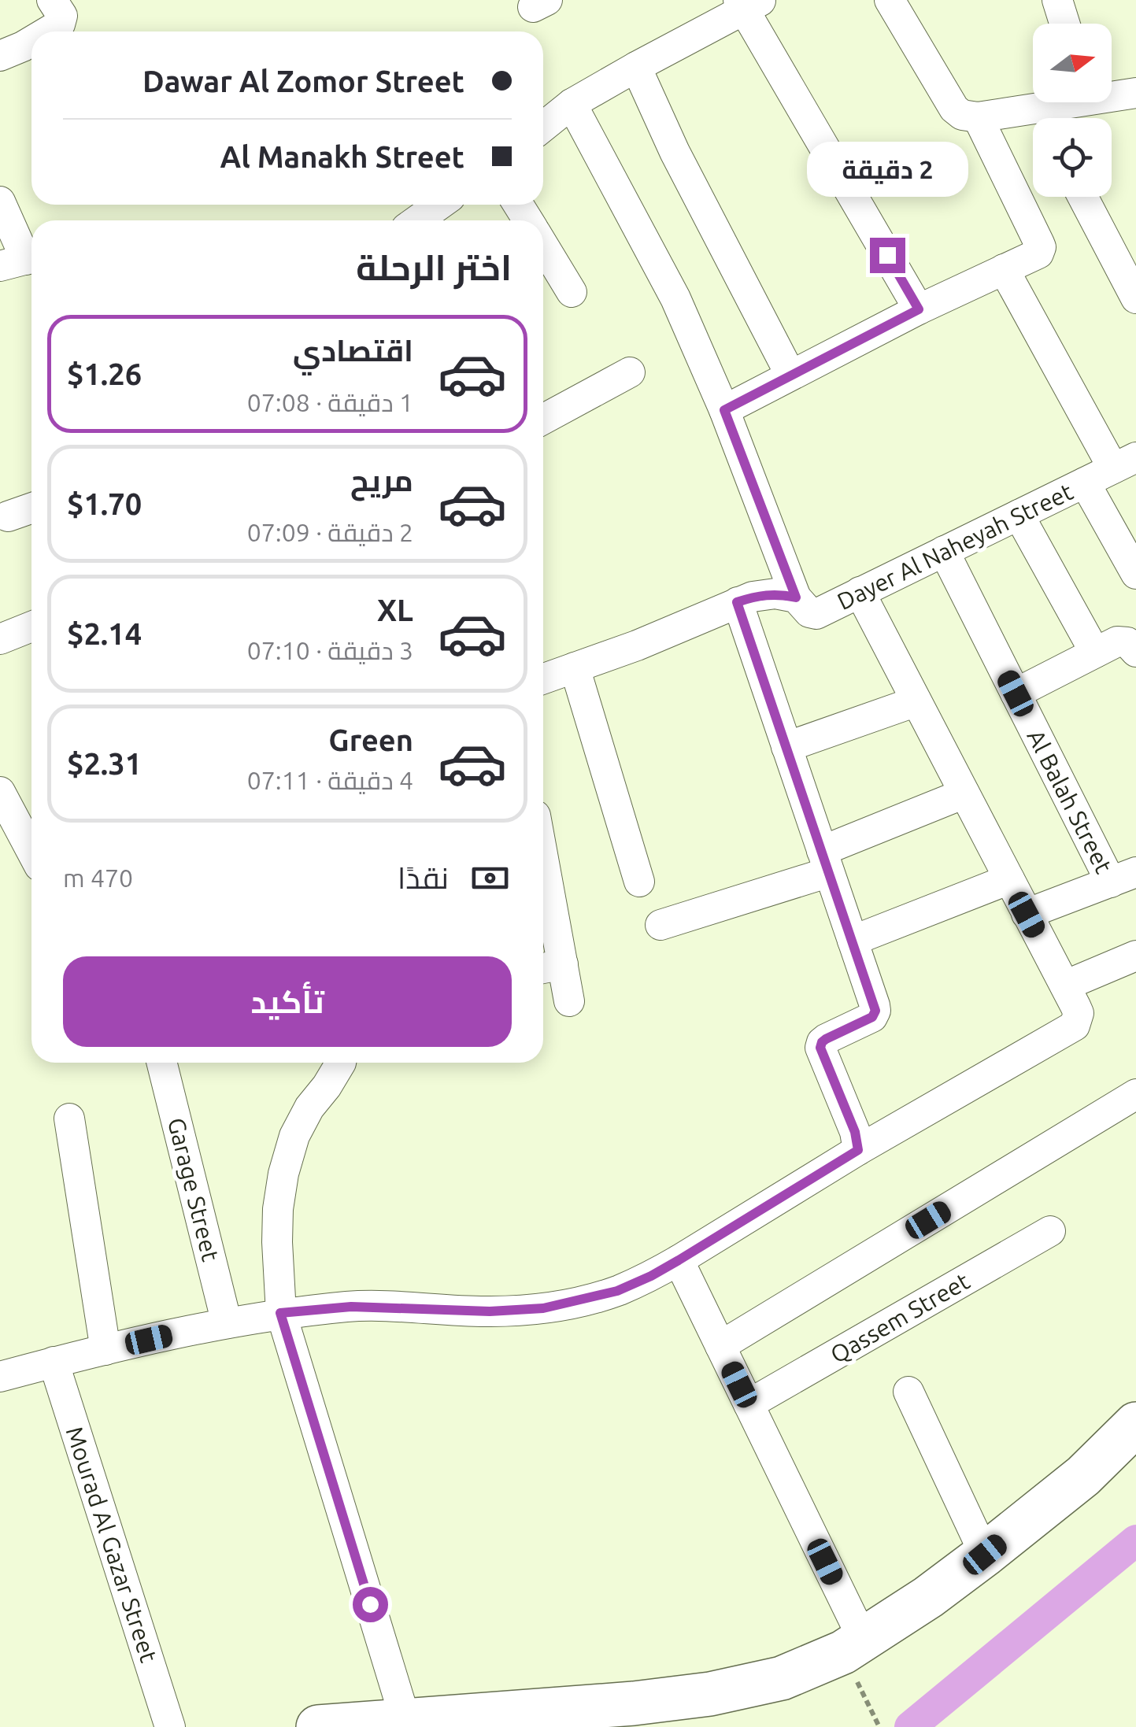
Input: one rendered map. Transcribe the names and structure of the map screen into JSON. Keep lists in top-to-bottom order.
{
  "streets": {
    "street": [
      "Dayer Al Naheyah Street",
      "Al Balah Street",
      "Garage Street",
      "Qassem Street",
      "Mourad Al Gazar Street"
    ]
  },
  "crossings": [
    ["Dayer Al Naheyah Street", "Al Balah Street"]
  ],
  "north": "right",
  "page": {
    "banner": ["Dawar Al Zomor Street", "Al Manakh Street"],
    "bubble": "2 دقيقة",
    "heading": "اختر الرحلة",
    "list": [
      {
        "name": "اقتصادي",
        "note": "1 دقيقة · 07:08",
        "value": "$1.26"
      },
      {
        "name": "مريح",
        "note": "2 دقيقة · 07:09",
        "value": "$1.70"
      },
      {
        "name": "XL",
        "note": "3 دقيقة · 07:10",
        "value": "$2.14"
      },
      {
        "name": "Green",
        "note": "4 دقيقة · 07:11",
        "value": "$2.31"
      }
    ],
    "pay": ["نقدًا", "470 m"],
    "buttons": "تأكيد"
  }
}
